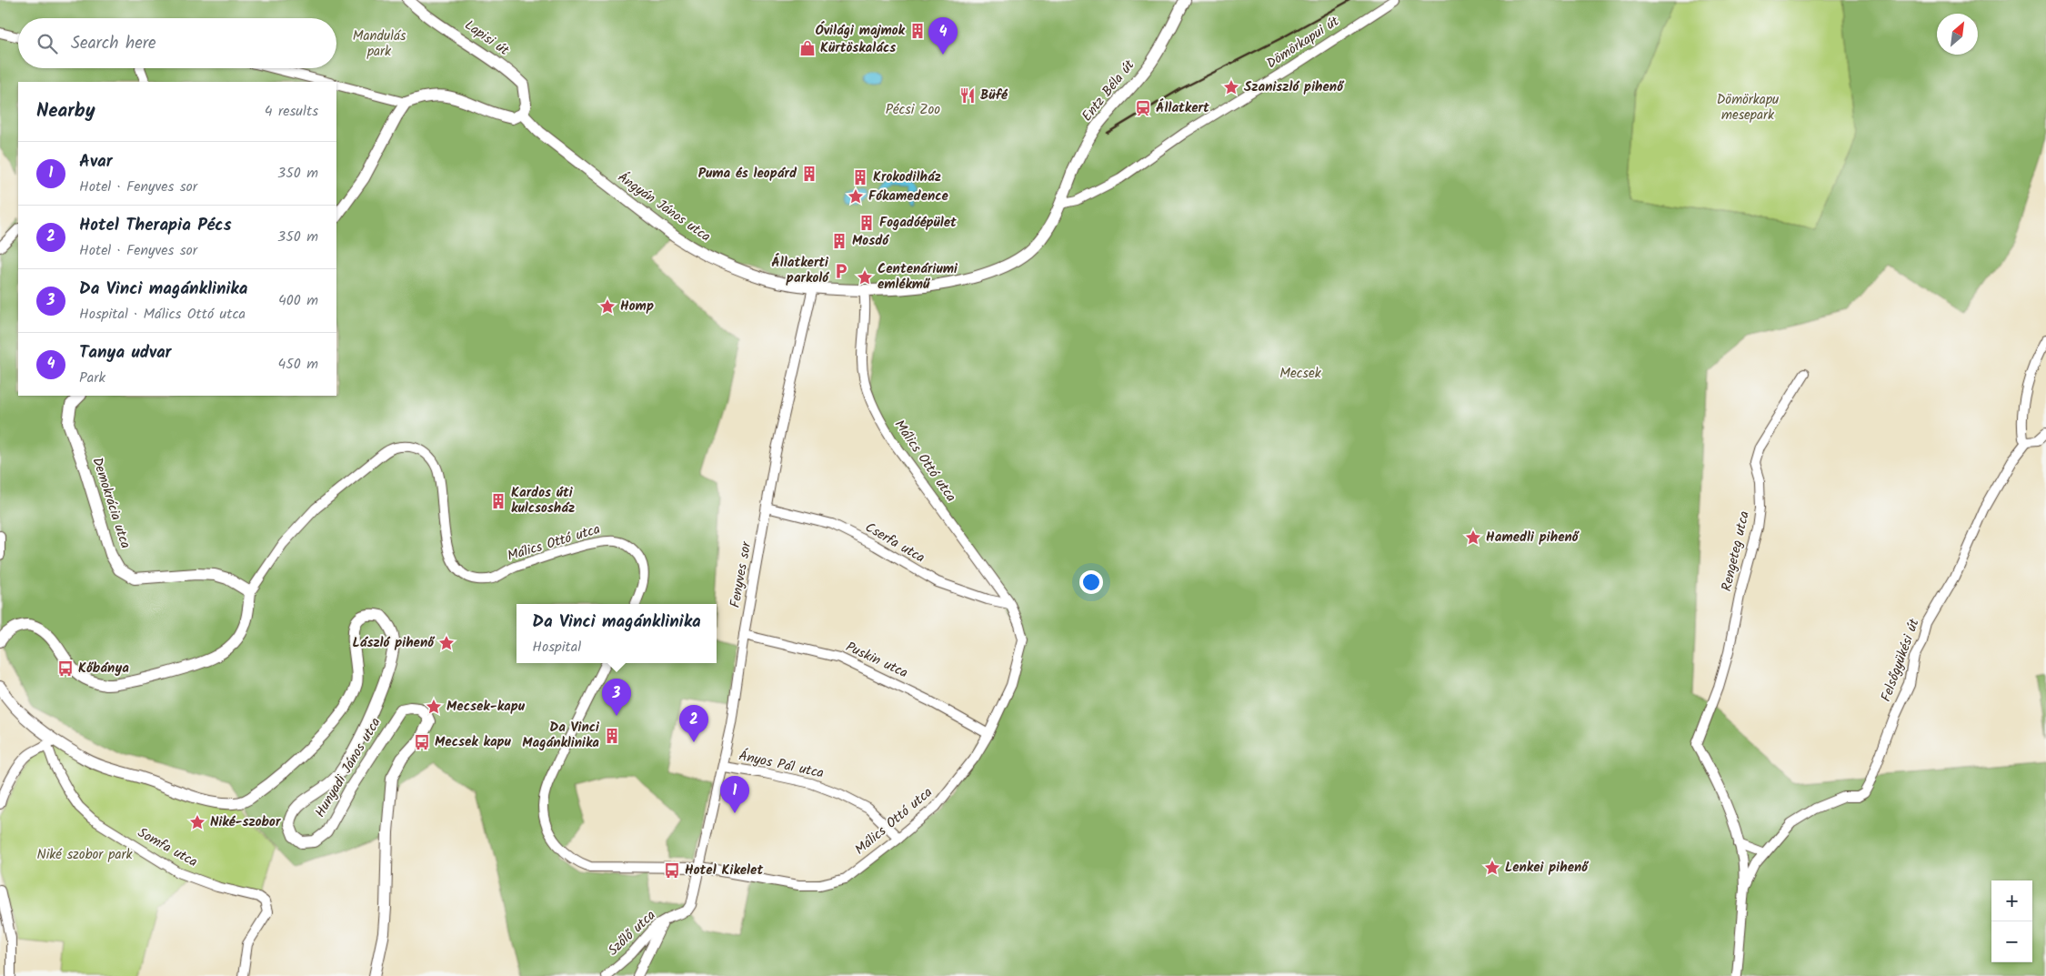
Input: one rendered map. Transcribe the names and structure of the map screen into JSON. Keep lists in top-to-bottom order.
{
  "streets": {
    "street": [
      "Lapisi út",
      "Dömörkapui út",
      "Entz Béla út",
      "Ángyán János utca",
      "Málics Ottó utca",
      "Demokrácia utca",
      "Cserfa utca",
      "Rengeteg utca",
      "Fenyves sor",
      "Puskin utca",
      "Felsőgyükési út",
      "Ányos Pál utca",
      "Hunyadi János utca",
      "Somfa utca",
      "Szőlő utca"
    ]
  },
  "crossings": [
    ["Lapisi út", "Ángyán János utca"],
    ["Dömörkapui út", "Entz Béla út"],
    ["Dömörkapui út", "Ángyán János utca"],
    ["Entz Béla út", "Ángyán János utca"],
    ["Ángyán János utca", "Málics Ottó utca"],
    ["Ángyán János utca", "Fenyves sor"],
    ["Málics Ottó utca", "Demokrácia utca"],
    ["Málics Ottó utca", "Cserfa utca"],
    ["Málics Ottó utca", "Fenyves sor"],
    ["Málics Ottó utca", "Puskin utca"],
    ["Málics Ottó utca", "Ányos Pál utca"],
    ["Málics Ottó utca", "Szőlő utca"],
    ["Cserfa utca", "Fenyves sor"],
    ["Fenyves sor", "Puskin utca"],
    ["Fenyves sor", "Ányos Pál utca"],
    ["Fenyves sor", "Szőlő utca"],
    ["Hunyadi János utca", "Somfa utca"]
  ],
  "parks": [
    "Mandulás park",
    "Dömörkapu mesepark",
    "Pécsi Zoo",
    "Mecsek",
    "Niké szobor park"
  ],
  "places": {
    "building": [
      "Óvilági majmok",
      "Puma és leopárd",
      "Krokodilház",
      "Fogadóépület",
      "Mosdó",
      "Kardos úti kulcsosház",
      "Da Vinci Magánklinika"
    ],
    "shop": ["Kürtöskalács"],
    "place": [
      "Szaniszló pihenő",
      "Fókamedence",
      "Centenáriumi emlékmű",
      "Homp",
      "Hamedli pihenő",
      "László pihenő",
      "Mecsek-kapu",
      "Niké-szobor",
      "Lenkei pihenő"
    ],
    "restaurant": ["Büfé"],
    "station": ["Állatkert"],
    "parking": ["Állatkerti parkoló"],
    "bus stop": ["Kőbánya", "Mecsek kapu", "Hotel Kikelet"]
  },
  "north": "top right",
  "page": {
    "pins": [
      "4",
      "3",
      "2",
      "1"
    ],
    "search": "Search here",
    "heading": ["Nearby", "4 results"],
    "list": [
      {
        "mark": "1",
        "name": "Avar",
        "note": "Hotel · Fenyves sor",
        "value": "350 m"
      },
      {
        "mark": "2",
        "name": "Hotel Therapia Pécs",
        "note": "Hotel · Fenyves sor",
        "value": "350 m"
      },
      {
        "mark": "3",
        "name": "Da Vinci magánklinika",
        "note": "Hospital · Málics Ottó utca",
        "value": "400 m"
      },
      {
        "mark": "4",
        "name": "Tanya udvar",
        "note": "Park",
        "value": "450 m"
      }
    ],
    "popup": ["Da Vinci magánklinika", "Hospital"],
    "map_buttons": ["+", "−"]
  }
}
